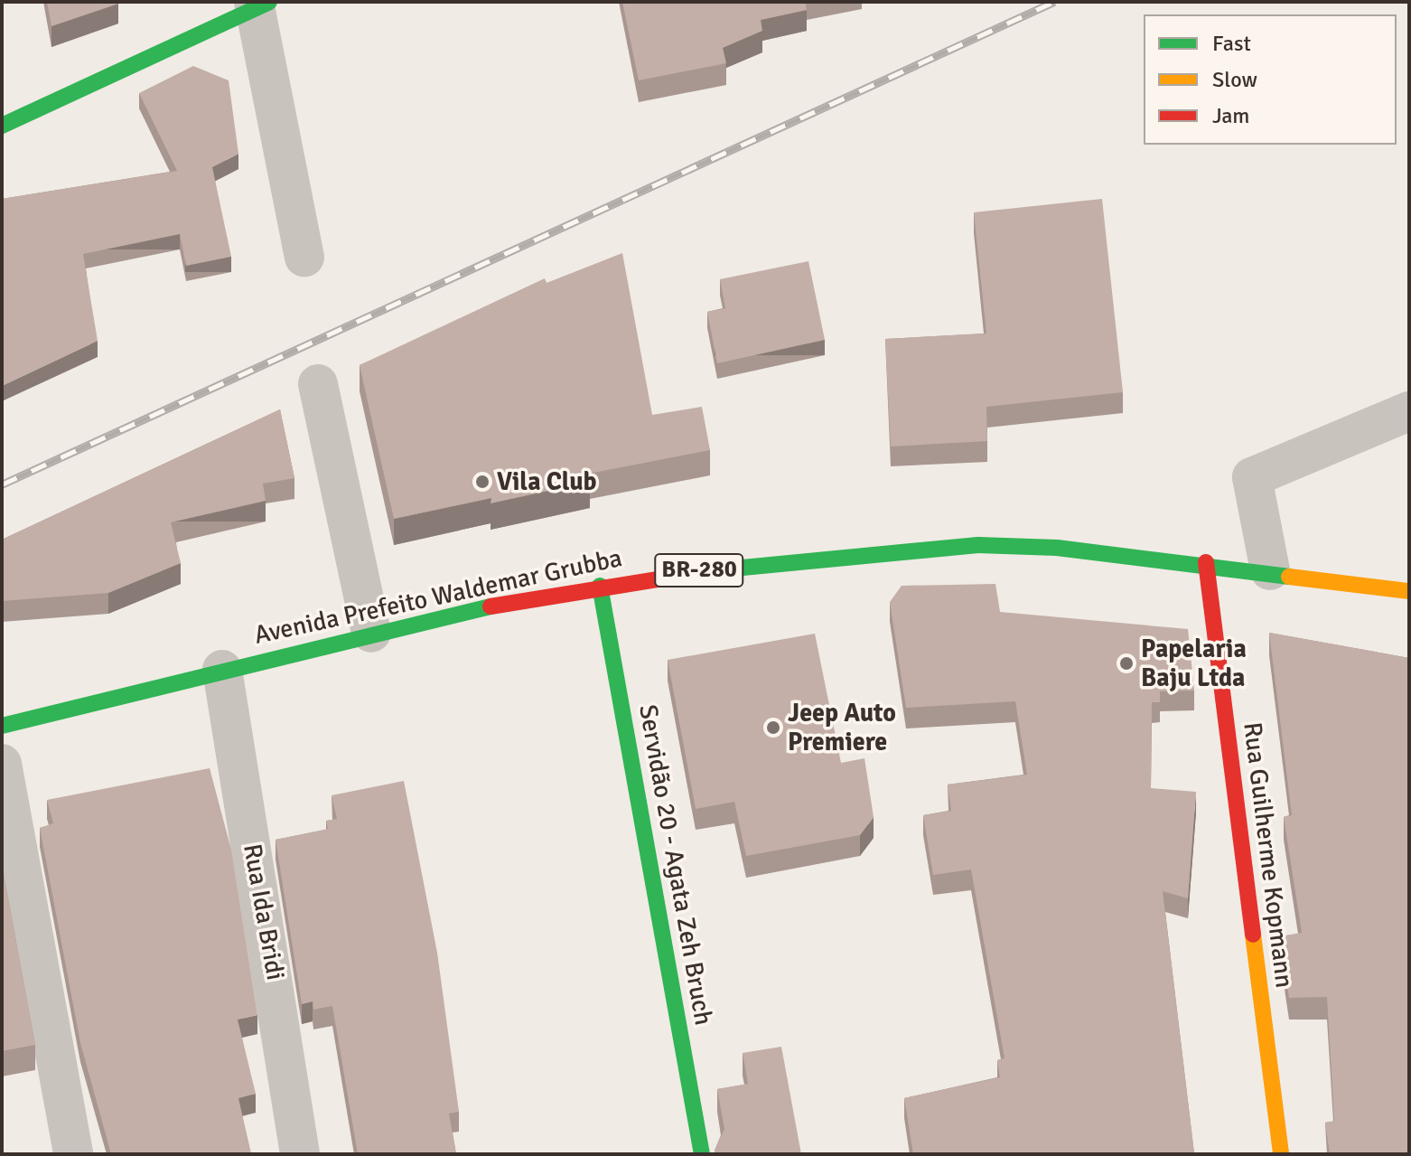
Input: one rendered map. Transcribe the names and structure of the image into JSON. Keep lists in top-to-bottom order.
{
  "streets": {
    "main road": [
      "BR-280",
      "Avenida Prefeito Waldemar Grubba",
      "Rua Guilherme Kopmann",
      "Servidão 20 - Agata Zeh Bruch"
    ],
    "street": ["Rua Ida Bridi"]
  },
  "crossings": [
    ["Avenida Prefeito Waldemar Grubba", "Rua Guilherme Kopmann"],
    ["Avenida Prefeito Waldemar Grubba", "Servidão 20 - Agata Zeh Bruch"],
    ["Avenida Prefeito Waldemar Grubba", "Rua Ida Bridi"]
  ],
  "places": ["Vila Club", "Papelaria Baju Ltda", "Jeep Auto Premiere"],
  "legend": ["Fast", "Slow", "Jam"]
}
